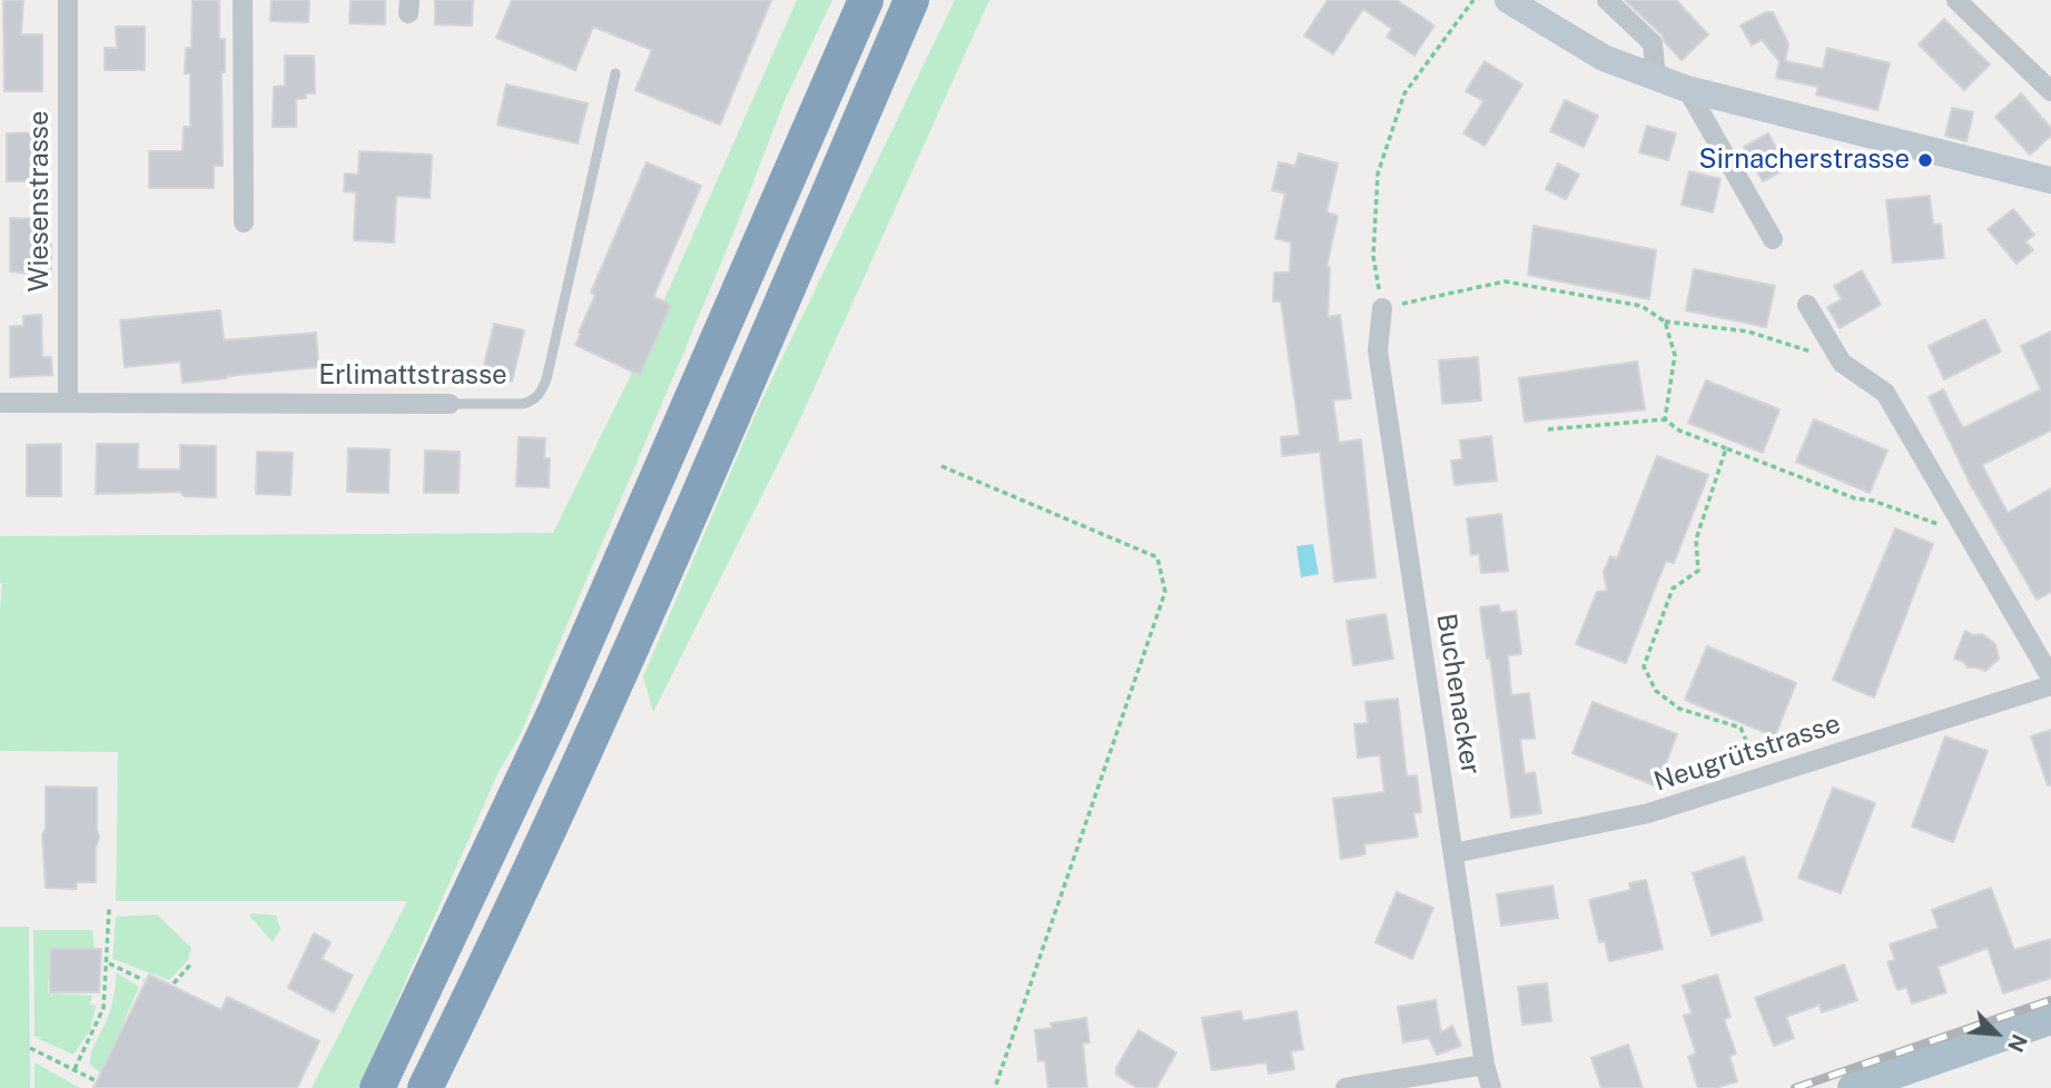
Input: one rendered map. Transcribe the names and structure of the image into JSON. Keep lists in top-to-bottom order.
{
  "streets": {
    "street": [
      "Wiesenstrasse",
      "Erlimattstrasse",
      "Buchenacker",
      "Neugrütstrasse"
    ]
  },
  "crossings": [
    ["Wiesenstrasse", "Erlimattstrasse"],
    ["Buchenacker", "Neugrütstrasse"]
  ],
  "places": ["Sirnacherstrasse"],
  "north": "bottom right"
}
